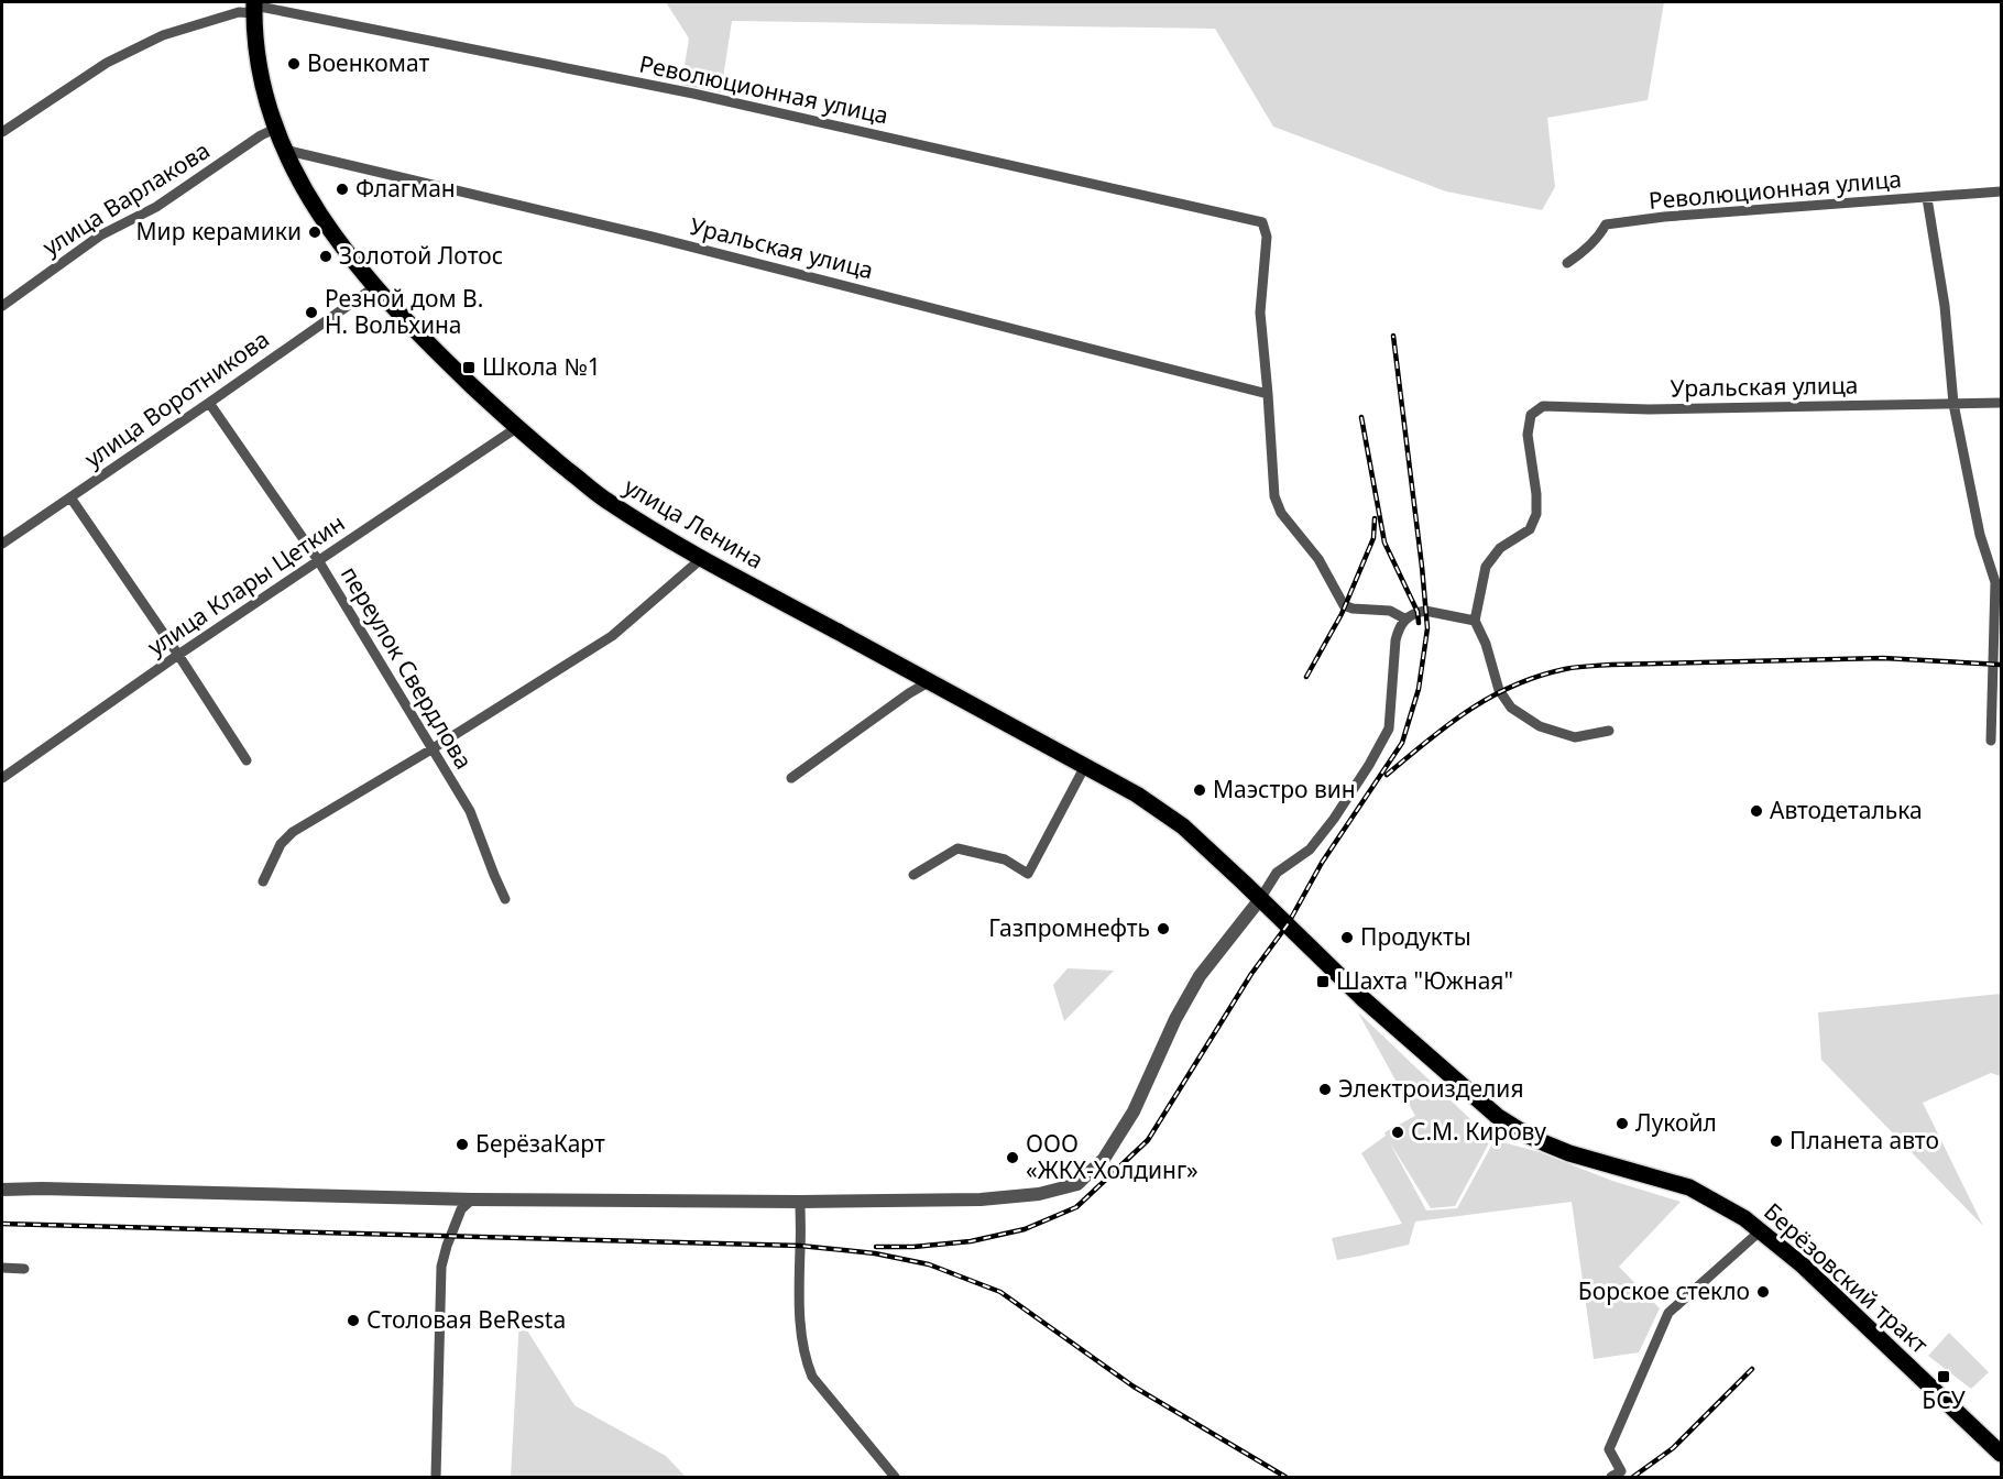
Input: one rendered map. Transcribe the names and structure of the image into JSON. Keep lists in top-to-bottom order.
{
  "streets": {
    "main road": ["улица Ленина", "Берёзовский тракт"],
    "street": [
      "Революционная улица",
      "улица Варлакова",
      "Уральская улица",
      "улица Воротникова",
      "улица Клары Цеткин",
      "переулок Свердлова"
    ]
  },
  "crossings": [
    ["Революционная улица", "Уральская улица"],
    ["Революционная улица", "улица Ленина"],
    ["улица Варлакова", "улица Ленина"],
    ["Уральская улица", "улица Ленина"],
    ["улица Воротникова", "улица Ленина"],
    ["улица Воротникова", "переулок Свердлова"],
    ["улица Ленина", "улица Клары Цеткин"],
    ["улица Ленина", "Берёзовский тракт"],
    ["улица Клары Цеткин", "переулок Свердлова"]
  ],
  "places": {
    "other": [
      "Военкомат",
      "Флагман",
      "Мир керамики",
      "Золотой Лотос",
      "Резной дом В. Н. Вольхина",
      "Маэстро вин",
      "Автодеталька",
      "Газпромнефть",
      "Продукты",
      "Электроизделия",
      "Лукойл",
      "С.М. Кирову",
      "Планета авто",
      "БерёзаКарт",
      "ООО «ЖКХ-Холдинг»",
      "Борское стекло",
      "Столовая BeResta"
    ],
    "transit": ["Школа №1", "Шахта \"Южная\"", "БСУ"]
  }
}
